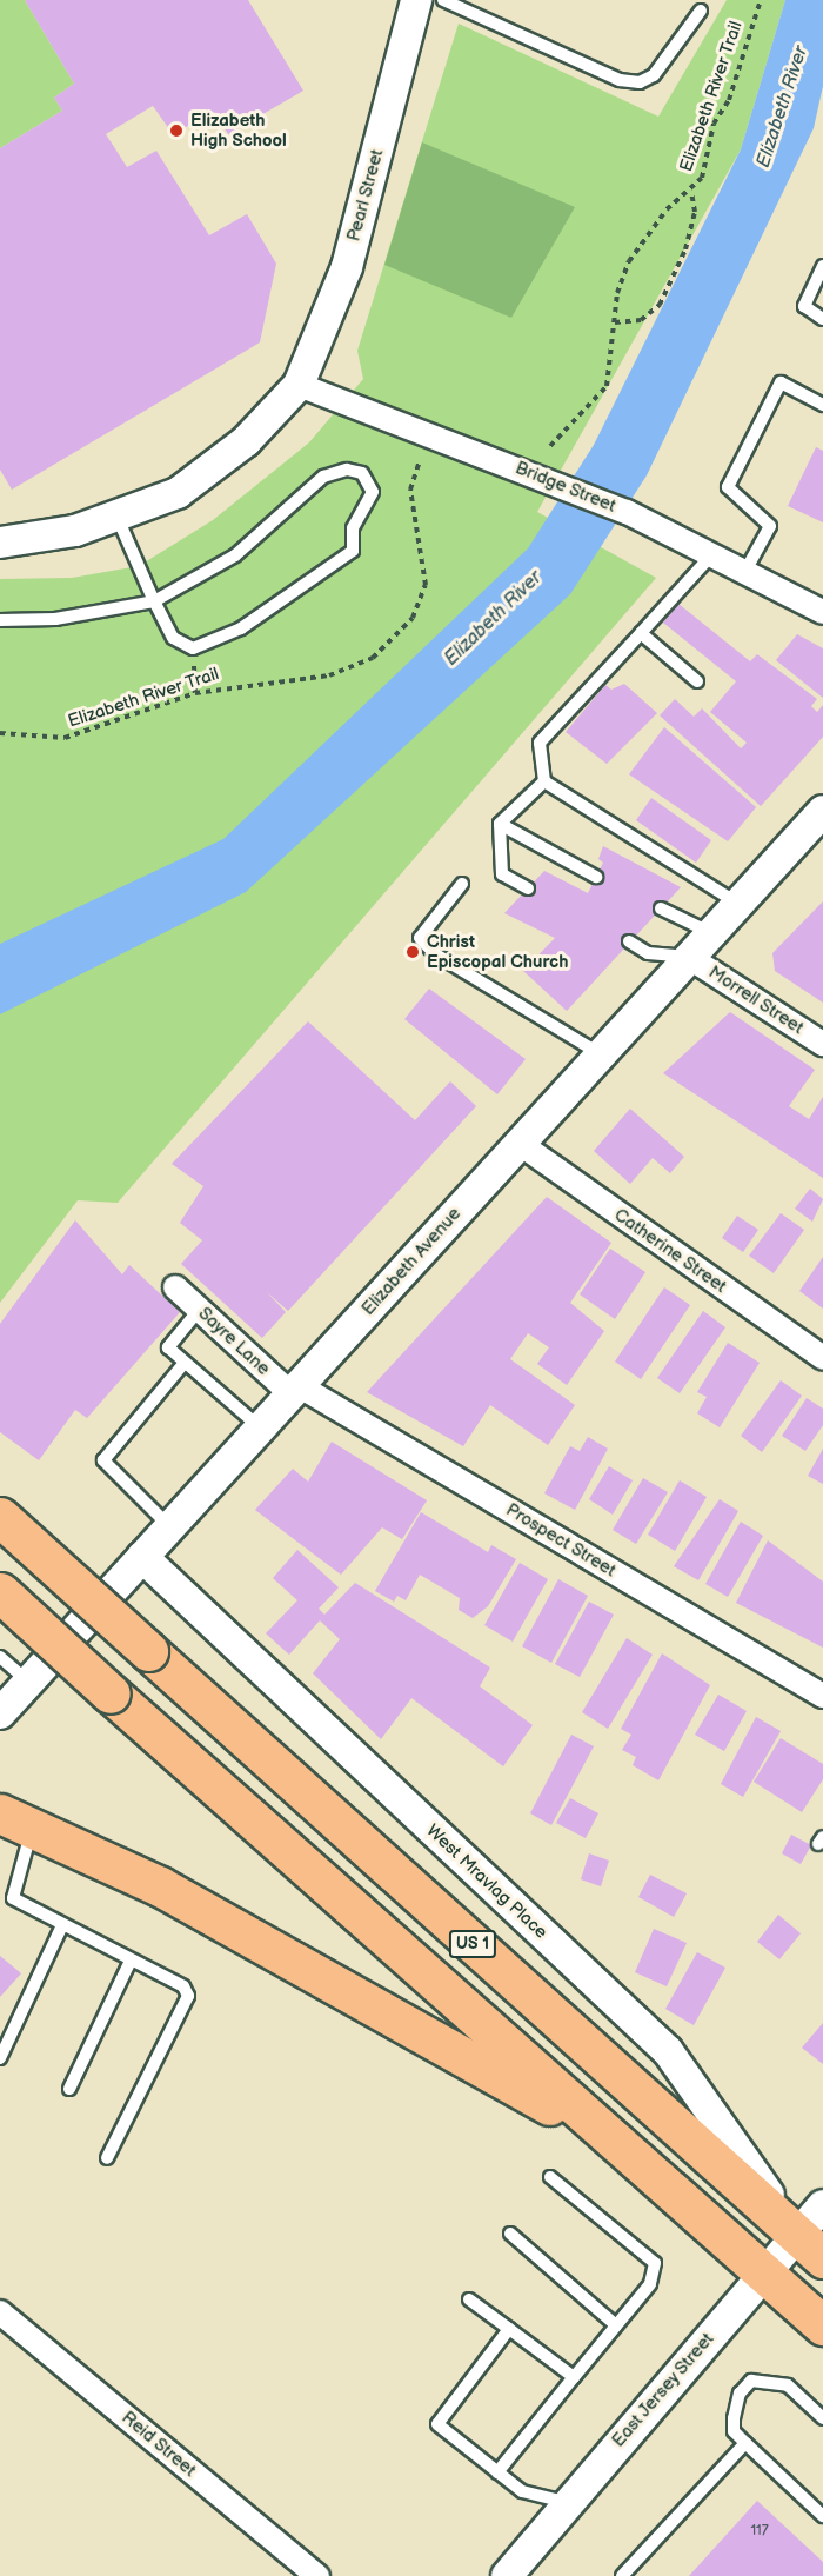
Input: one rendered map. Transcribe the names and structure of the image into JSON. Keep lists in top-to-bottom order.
{
  "streets": {
    "highway": ["US 1"],
    "street": [
      "Pearl Street",
      "Bridge Street",
      "Morrell Street",
      "Catherine Street",
      "Elizabeth Avenue",
      "Sayre Lane",
      "Prospect Street",
      "West Mravlag Place",
      "East Jersey Street",
      "Reid Street"
    ],
    "path": ["Elizabeth River Trail"]
  },
  "crossings": [
    ["Pearl Street", "Bridge Street"],
    ["Morrell Street", "Elizabeth Avenue"],
    ["Catherine Street", "Elizabeth Avenue"],
    ["Elizabeth Avenue", "Sayre Lane"],
    ["Elizabeth Avenue", "Prospect Street"],
    ["Elizabeth Avenue", "West Mravlag Place"],
    ["Sayre Lane", "Prospect Street"],
    ["West Mravlag Place", "US 1"],
    ["West Mravlag Place", "East Jersey Street"],
    ["US 1", "East Jersey Street"]
  ],
  "water": ["Elizabeth River"],
  "places": ["Elizabeth High School", "Christ Episcopal Church"],
  "house_numbers": ["117"]
}
